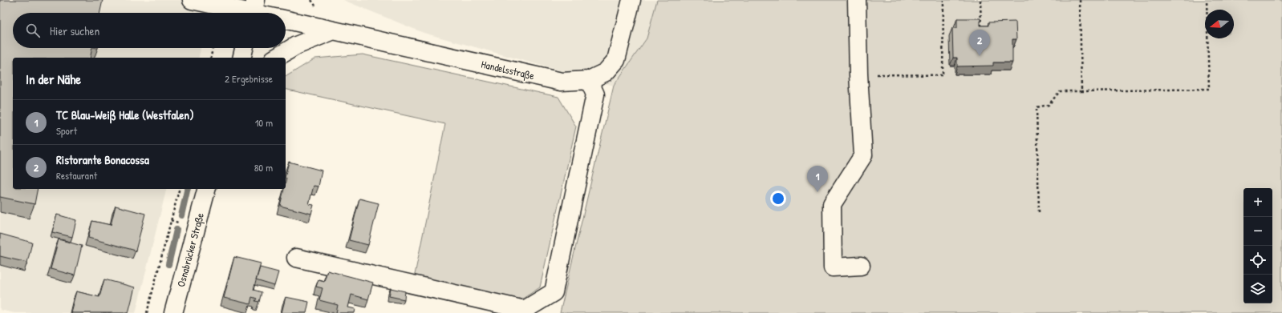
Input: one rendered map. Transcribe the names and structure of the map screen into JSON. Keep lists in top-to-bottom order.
{
  "streets": {
    "street": ["Handelsstraße", "Osnabrücker Straße"]
  },
  "north": "left",
  "page": {
    "search": "Hier suchen",
    "pins": ["2", "1"],
    "heading": ["In der Nähe", "2 Ergebnisse"],
    "list": [
      {
        "mark": "1",
        "name": "TC Blau-Weiß Halle (Westfalen)",
        "note": "Sport",
        "value": "10 m"
      },
      {
        "mark": "2",
        "name": "Ristorante Bonacossa",
        "note": "Restaurant",
        "value": "80 m"
      }
    ],
    "map_buttons": ["+", "−"]
  }
}
